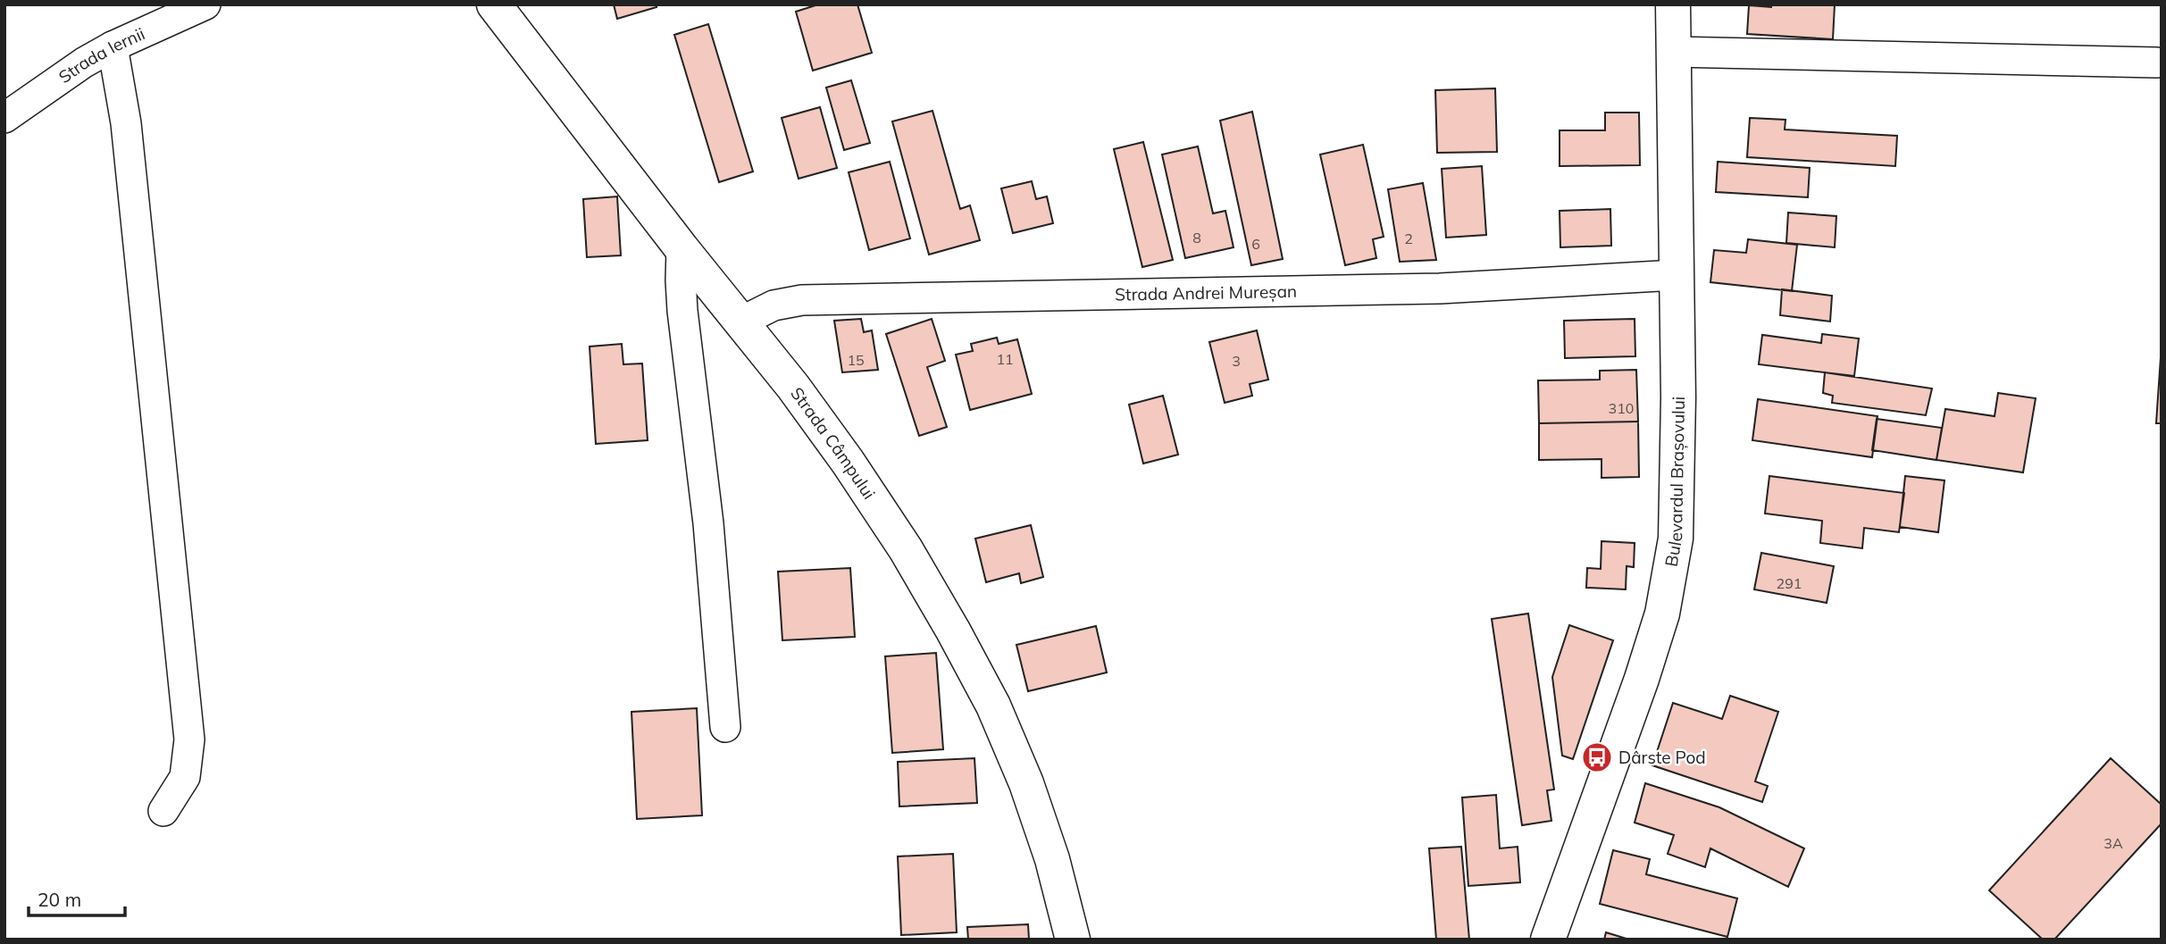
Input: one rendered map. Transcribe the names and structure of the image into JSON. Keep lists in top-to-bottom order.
{
  "streets": {
    "main road": ["Strada Câmpului", "Bulevardul Brașovului"],
    "street": ["Strada Iernii", "Strada Andrei Mureșan"]
  },
  "crossings": [
    ["Strada Andrei Mureșan", "Strada Câmpului"],
    ["Strada Andrei Mureșan", "Bulevardul Brașovului"]
  ],
  "places": {
    "bus stop": ["Dârste Pod"]
  },
  "house_numbers": [
    "8",
    "2",
    "6",
    "11",
    "15",
    "3",
    "310",
    "291",
    "3A"
  ],
  "scale_bar": "20 m"
}
